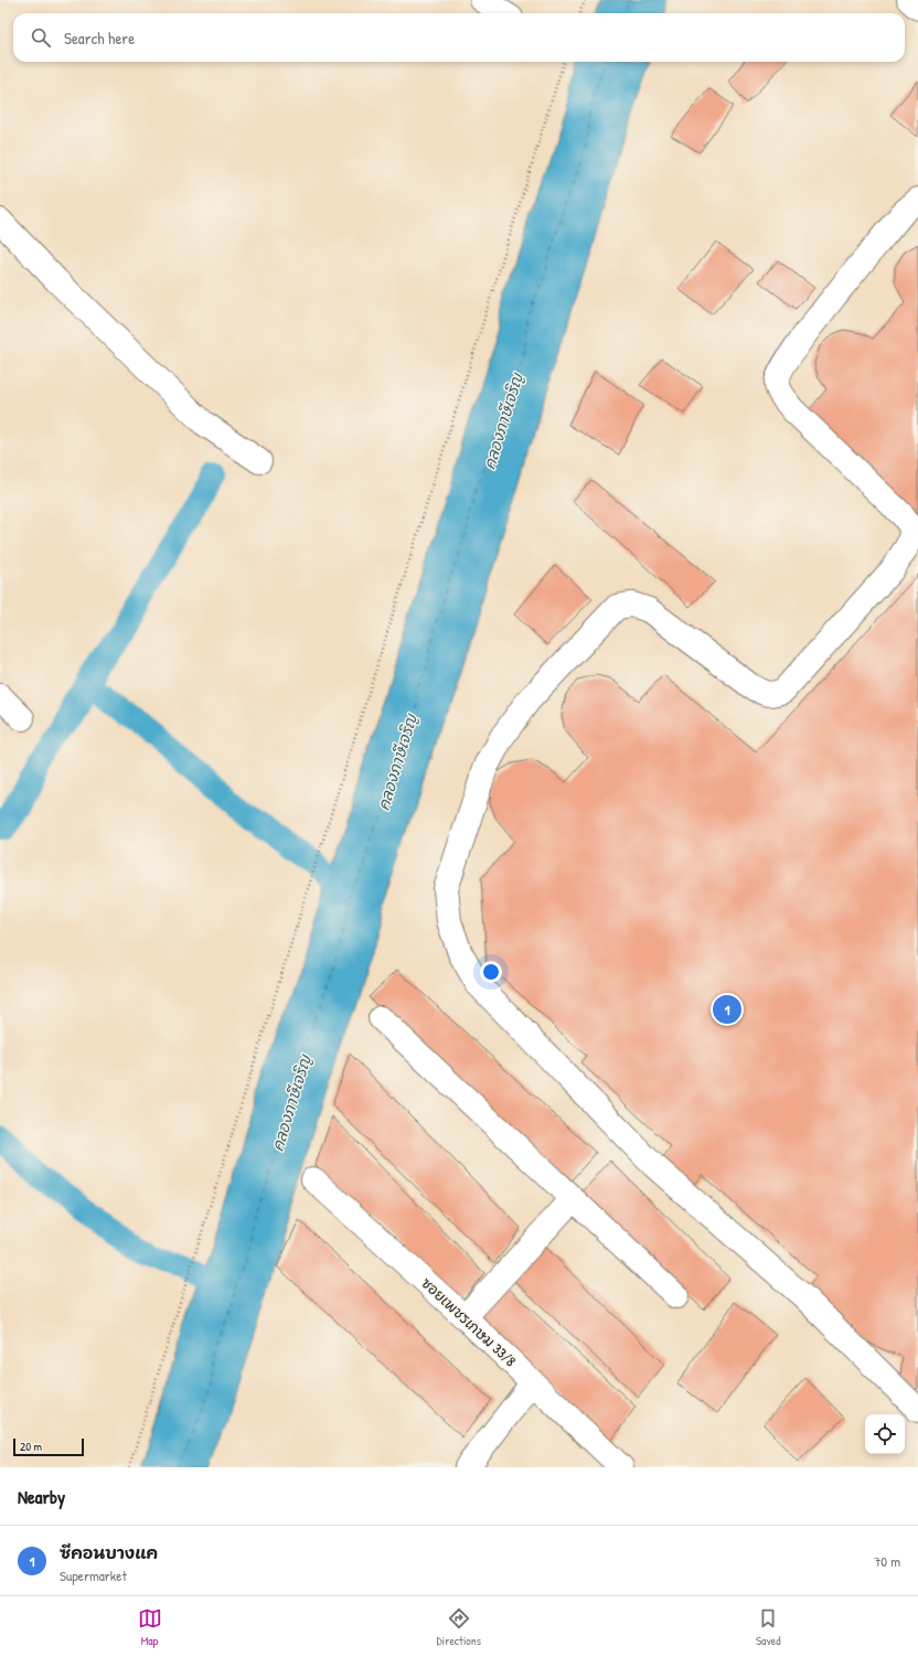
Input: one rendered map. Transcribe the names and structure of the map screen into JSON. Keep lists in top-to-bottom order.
{
  "streets": {
    "street": ["ซอยเพชรเกษม 33/8"]
  },
  "water": ["คลองภาษีเจริญ"],
  "scale_bar": "20 m",
  "page": {
    "search": "Search here",
    "pins": "1",
    "scale": "20 m",
    "heading": "Nearby",
    "list": [
      {
        "mark": "1",
        "name": "ซีคอนบางแค",
        "note": "Supermarket",
        "value": "70 m"
      }
    ],
    "nav": ["Map", "Directions", "Saved"]
  }
}
